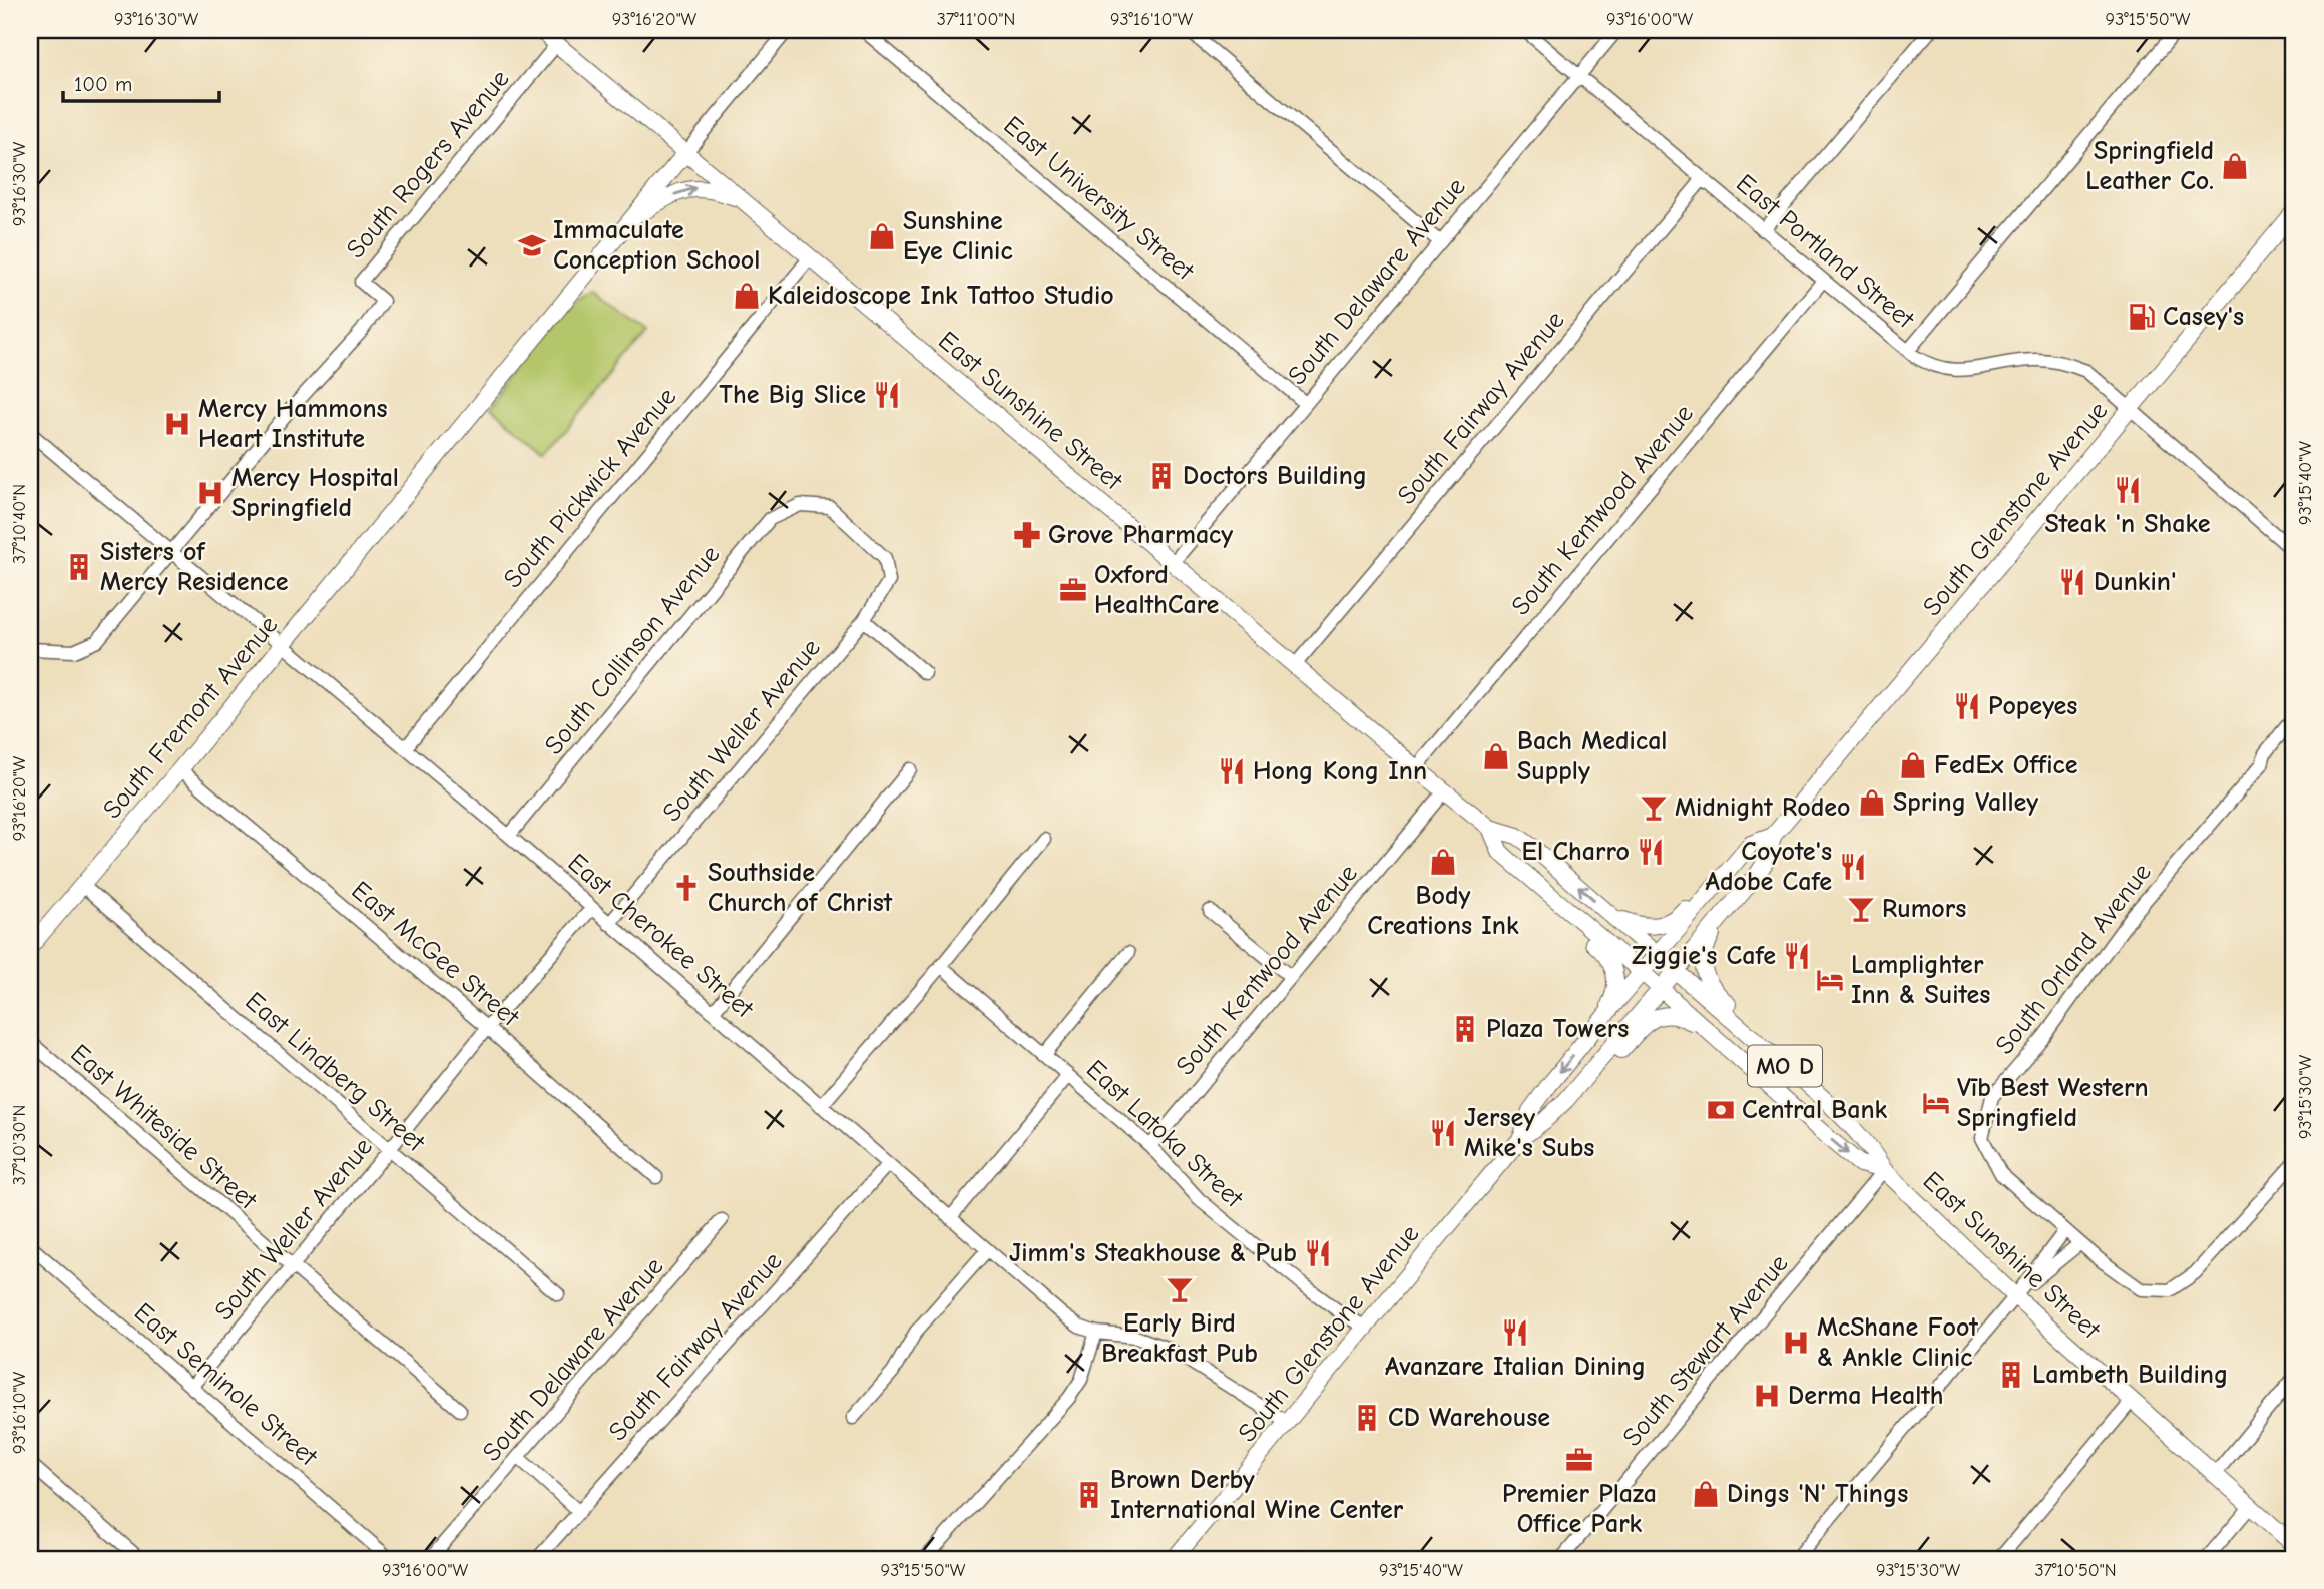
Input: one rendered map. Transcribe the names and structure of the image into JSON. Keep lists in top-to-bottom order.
{
  "streets": {
    "main road": [
      "East Sunshine Street",
      "South Glenstone Avenue",
      "South Fremont Avenue",
      "MO D"
    ],
    "street": [
      "South Rogers Avenue",
      "East University Street",
      "East Portland Street",
      "South Delaware Avenue",
      "South Fairway Avenue",
      "South Pickwick Avenue",
      "South Kentwood Avenue",
      "South Collinson Avenue",
      "South Weller Avenue",
      "East Cherokee Street",
      "East McGee Street",
      "South Orland Avenue",
      "East Lindberg Street",
      "East Whiteside Street",
      "East Latoka Street",
      "South Stewart Avenue",
      "East Seminole Street"
    ]
  },
  "crossings": [
    ["South Rogers Avenue", "East Sunshine Street"],
    ["South Rogers Avenue", "East Cherokee Street"],
    ["East University Street", "South Delaware Avenue"],
    ["East Portland Street", "South Delaware Avenue"],
    ["East Portland Street", "South Fairway Avenue"],
    ["East Portland Street", "South Glenstone Avenue"],
    ["East Portland Street", "South Kentwood Avenue"],
    ["South Delaware Avenue", "East Sunshine Street"],
    ["South Fairway Avenue", "East Sunshine Street"],
    ["South Fairway Avenue", "East Cherokee Street"],
    ["East Sunshine Street", "South Pickwick Avenue"],
    ["East Sunshine Street", "South Glenstone Avenue"],
    ["East Sunshine Street", "South Kentwood Avenue"],
    ["East Sunshine Street", "South Fremont Avenue"],
    ["East Sunshine Street", "South Stewart Avenue"],
    ["South Pickwick Avenue", "East Cherokee Street"],
    ["South Glenstone Avenue", "East Cherokee Street"],
    ["South Glenstone Avenue", "East Latoka Street"],
    ["South Kentwood Avenue", "East Latoka Street"],
    ["South Collinson Avenue", "South Weller Avenue"],
    ["South Collinson Avenue", "East Cherokee Street"],
    ["South Fremont Avenue", "East Cherokee Street"],
    ["South Fremont Avenue", "East McGee Street"],
    ["South Fremont Avenue", "East Lindberg Street"],
    ["South Weller Avenue", "East Cherokee Street"],
    ["South Weller Avenue", "East McGee Street"],
    ["South Weller Avenue", "East Lindberg Street"],
    ["South Weller Avenue", "East Whiteside Street"],
    ["South Weller Avenue", "East Seminole Street"]
  ],
  "places": {
    "shop": [
      "Springfield Leather Co.",
      "Sunshine Eye Clinic",
      "Kaleidoscope Ink Tattoo Studio",
      "Bach Medical Supply",
      "FedEx Office",
      "Spring Valley",
      "Body Creations Ink",
      "Dings 'N' Things"
    ],
    "school or university": ["Immaculate Conception School"],
    "fuel station": ["Casey's"],
    "restaurant": [
      "The Big Slice",
      "Steak 'n Shake",
      "Dunkin'",
      "Popeyes",
      "Hong Kong Inn",
      "El Charro",
      "Coyote's Adobe Cafe",
      "Ziggie's Cafe",
      "Jersey Mike's Subs",
      "Jimm's Steakhouse & Pub",
      "Avanzare Italian Dining"
    ],
    "hospital": [
      "Mercy Hammons Heart Institute",
      "Mercy Hospital Springfield",
      "McShane Foot & Ankle Clinic",
      "Derma Health"
    ],
    "building": [
      "Doctors Building",
      "Sisters of Mercy Residence",
      "Plaza Towers",
      "Lambeth Building",
      "CD Warehouse",
      "Brown Derby International Wine Center"
    ],
    "pharmacy": ["Grove Pharmacy"],
    "office": ["Oxford HealthCare", "Premier Plaza Office Park"],
    "bar": ["Midnight Rodeo", "Rumors", "Early Bird Breakfast Pub"],
    "church": ["Southside Church of Christ"],
    "hotel": ["Lamplighter Inn & Suites", "Vīb Best Western Springfield"],
    "bank": ["Central Bank"]
  },
  "scale_bar": "100 m",
  "coordinates": [
    "93°16'30\"W",
    "93°16'20\"W",
    "37°11'00\"N",
    "93°16'10\"W",
    "93°16'00\"W",
    "93°15'50\"W",
    "93°15'40\"W",
    "37°10'40\"N",
    "93°15'30\"W",
    "37°10'30\"N",
    "37°10'50\"N"
  ]
}
